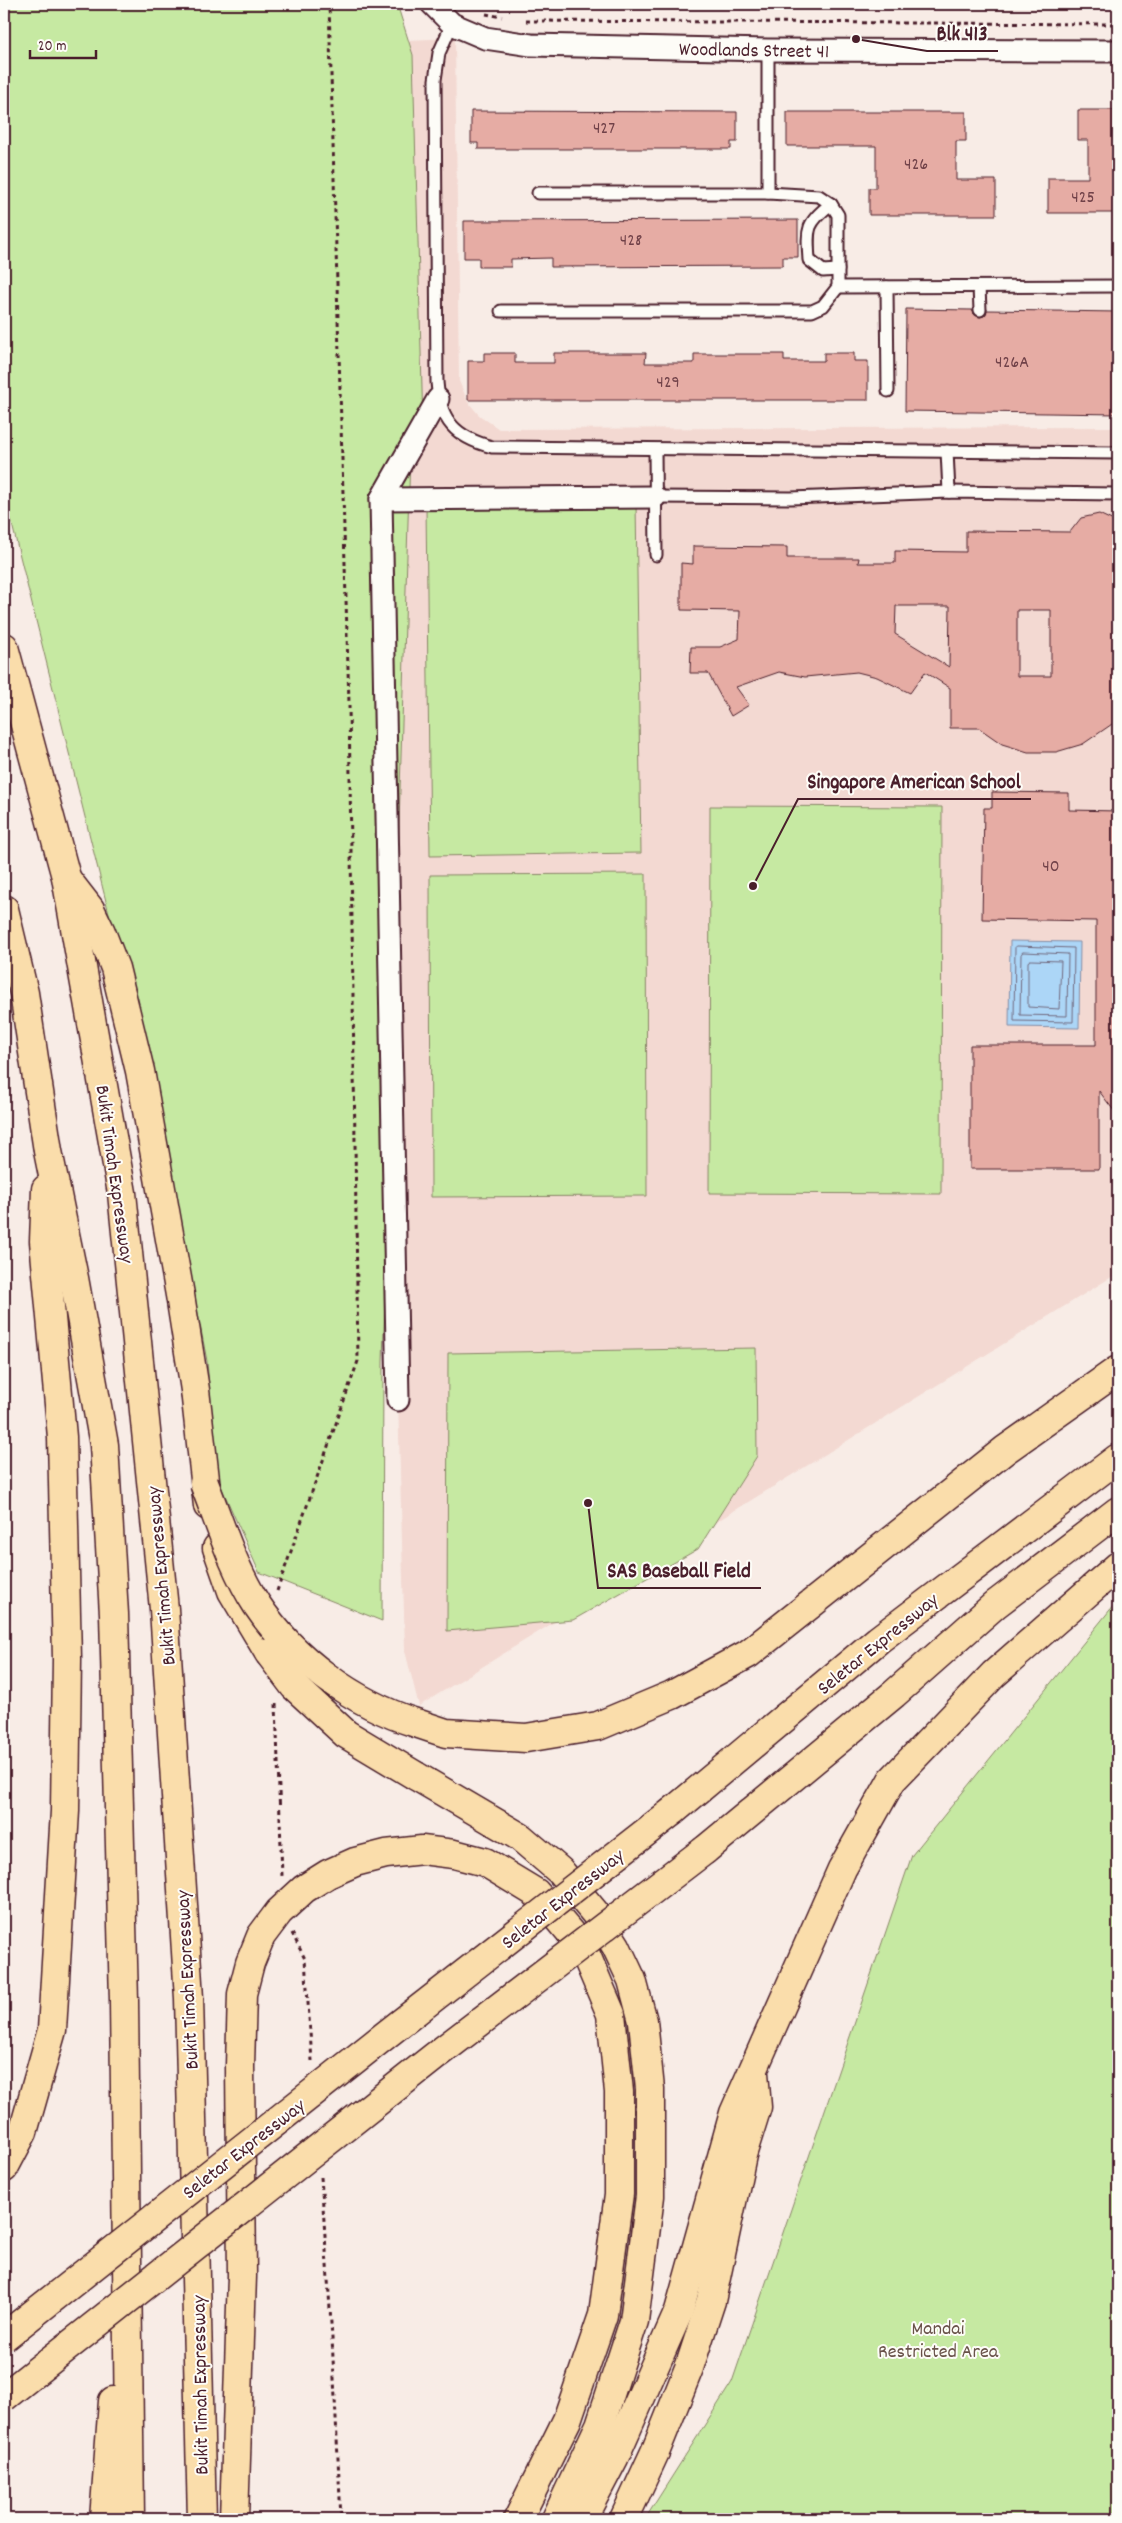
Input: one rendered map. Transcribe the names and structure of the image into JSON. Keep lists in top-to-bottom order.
{
  "streets": {
    "highway": ["Bukit Timah Expressway", "Seletar Expressway"],
    "street": ["Woodlands Street 41"]
  },
  "parks": ["Mandai Restricted Area"],
  "places": ["Blk 413", "Singapore American School", "SAS Baseball Field"],
  "house_numbers": [
    "427",
    "426",
    "425",
    "428",
    "426A",
    "429",
    "40"
  ],
  "scale_bar": "20 m"
}
